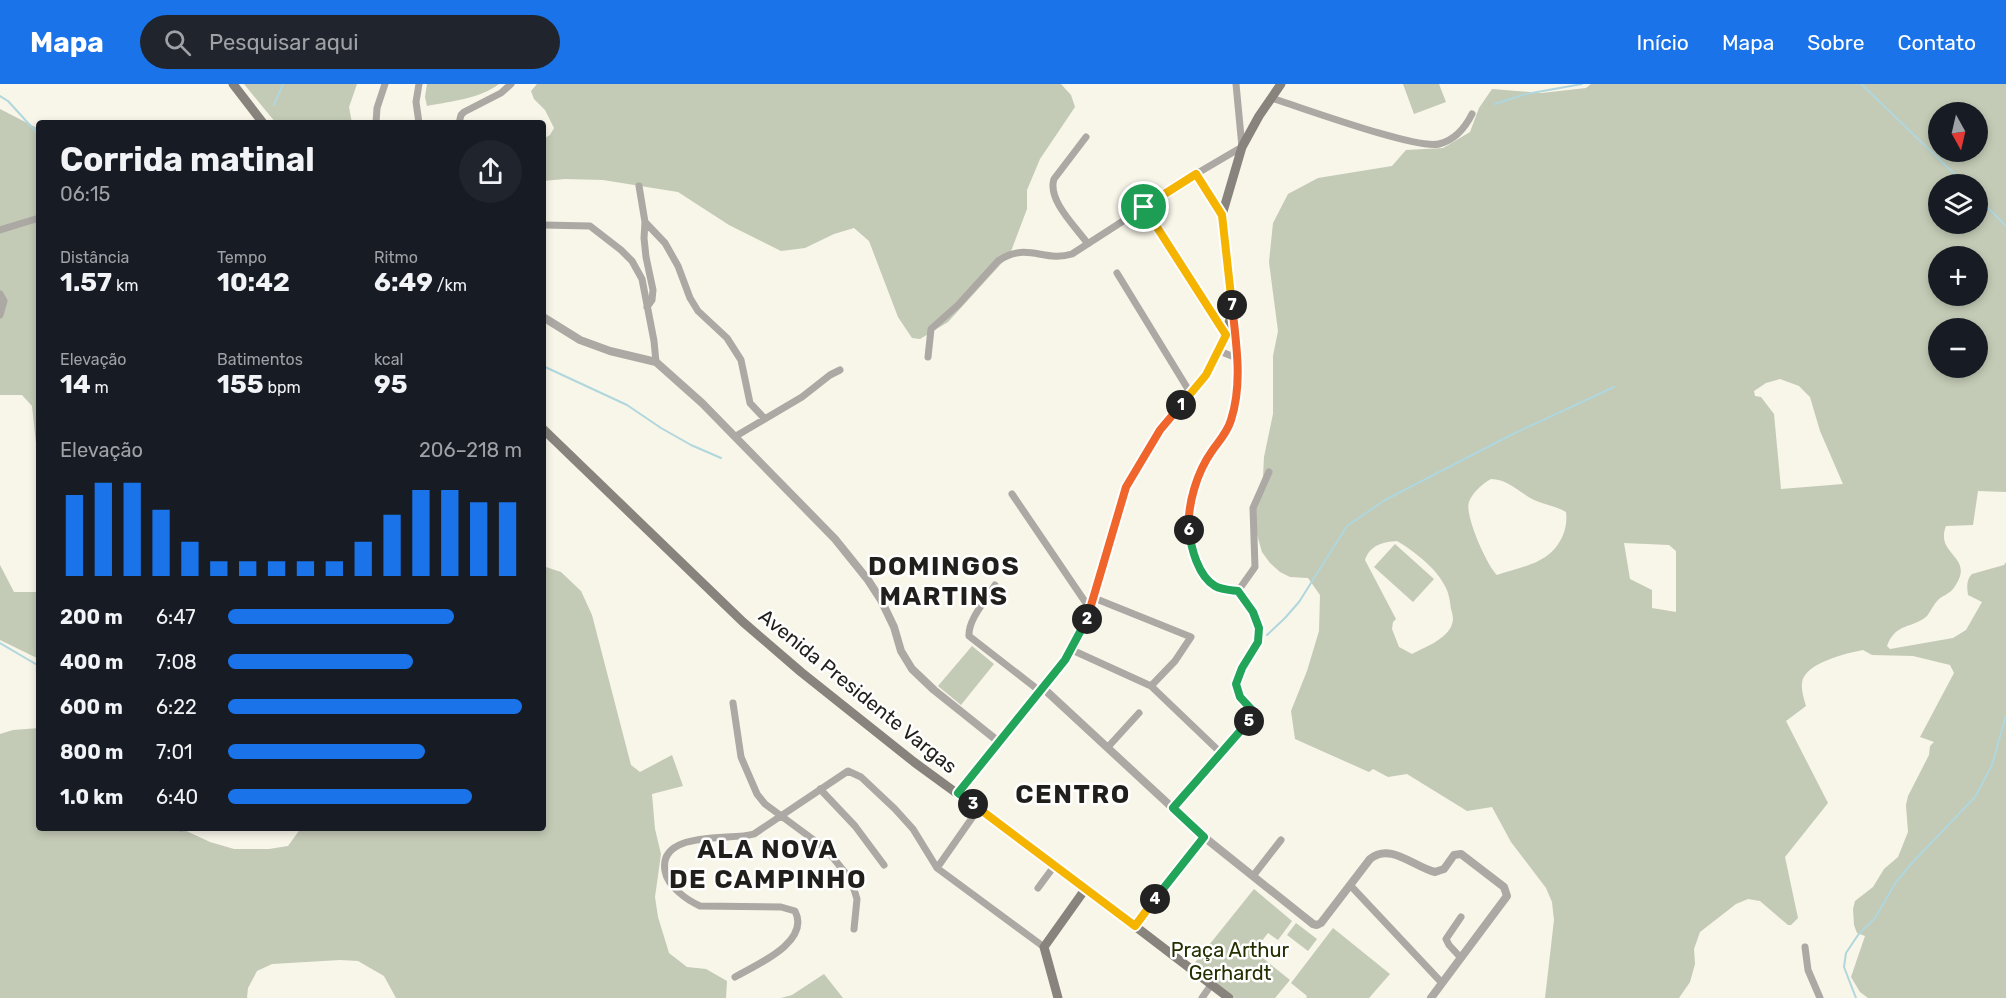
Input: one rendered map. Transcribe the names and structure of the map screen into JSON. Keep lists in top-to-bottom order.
{
  "streets": {
    "main road": ["Avenida Presidente Vargas"]
  },
  "districts": ["DOMINGOS MARTINS", "CENTRO", "ALA NOVA DE CAMPINHO"],
  "parks": ["Praça Arthur Gerhardt"],
  "north": "bottom",
  "page": {
    "header": "Mapa",
    "search": "Pesquisar aqui",
    "nav": [
      "Início",
      "Mapa",
      "Sobre",
      "Contato"
    ],
    "map_buttons": ["+", "−"],
    "heading": ["Corrida matinal", "06:15"],
    "stats": [
      ["Distância", "1.57 km"],
      ["Tempo", "10:42"],
      ["Ritmo", "6:49 /km"],
      ["Elevação", "14 m"],
      ["Batimentos", "155 bpm"],
      ["kcal", "95"]
    ],
    "pins": [
      "7",
      "1",
      "6",
      "2",
      "5",
      "3",
      "4"
    ],
    "chart": ["Elevação", "206–218 m"],
    "list": [
      {
        "name": "200 m",
        "note": "6:47"
      },
      {
        "name": "400 m",
        "note": "7:08"
      },
      {
        "name": "600 m",
        "note": "6:22"
      },
      {
        "name": "800 m",
        "note": "7:01"
      },
      {
        "name": "1.0 km",
        "note": "6:40"
      }
    ]
  }
}
